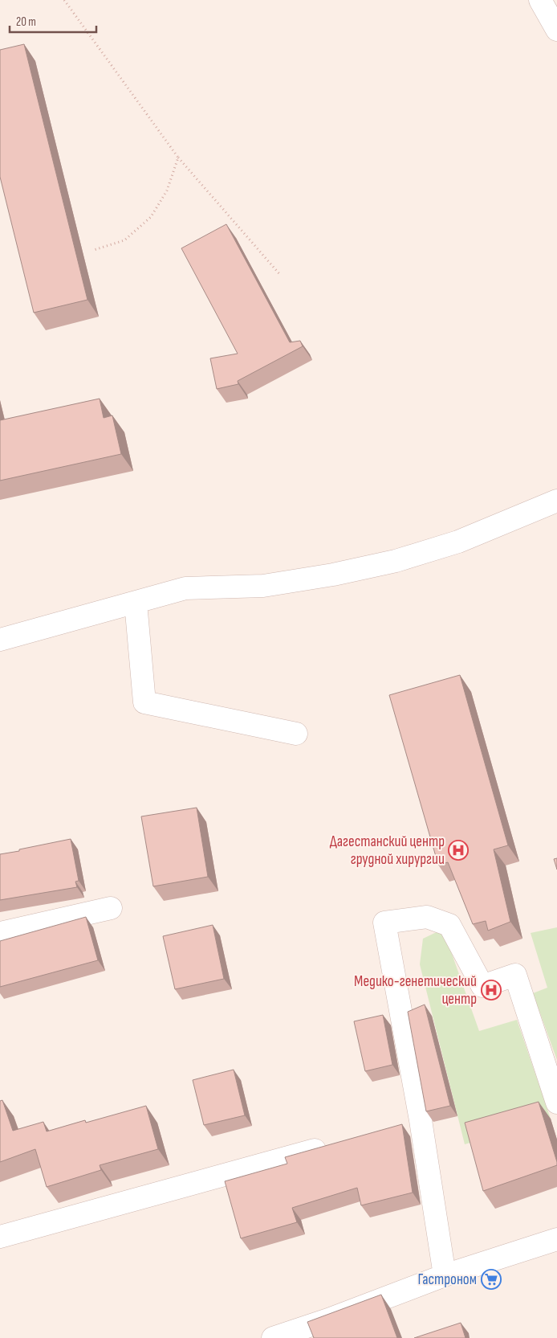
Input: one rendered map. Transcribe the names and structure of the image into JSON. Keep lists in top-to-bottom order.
{
  "places": {
    "hospital": ["Дагестанский центр грудной хирургии", "Медико-генетический центр"],
    "supermarket": ["Гастроном"]
  },
  "scale_bar": "20 m"
}
